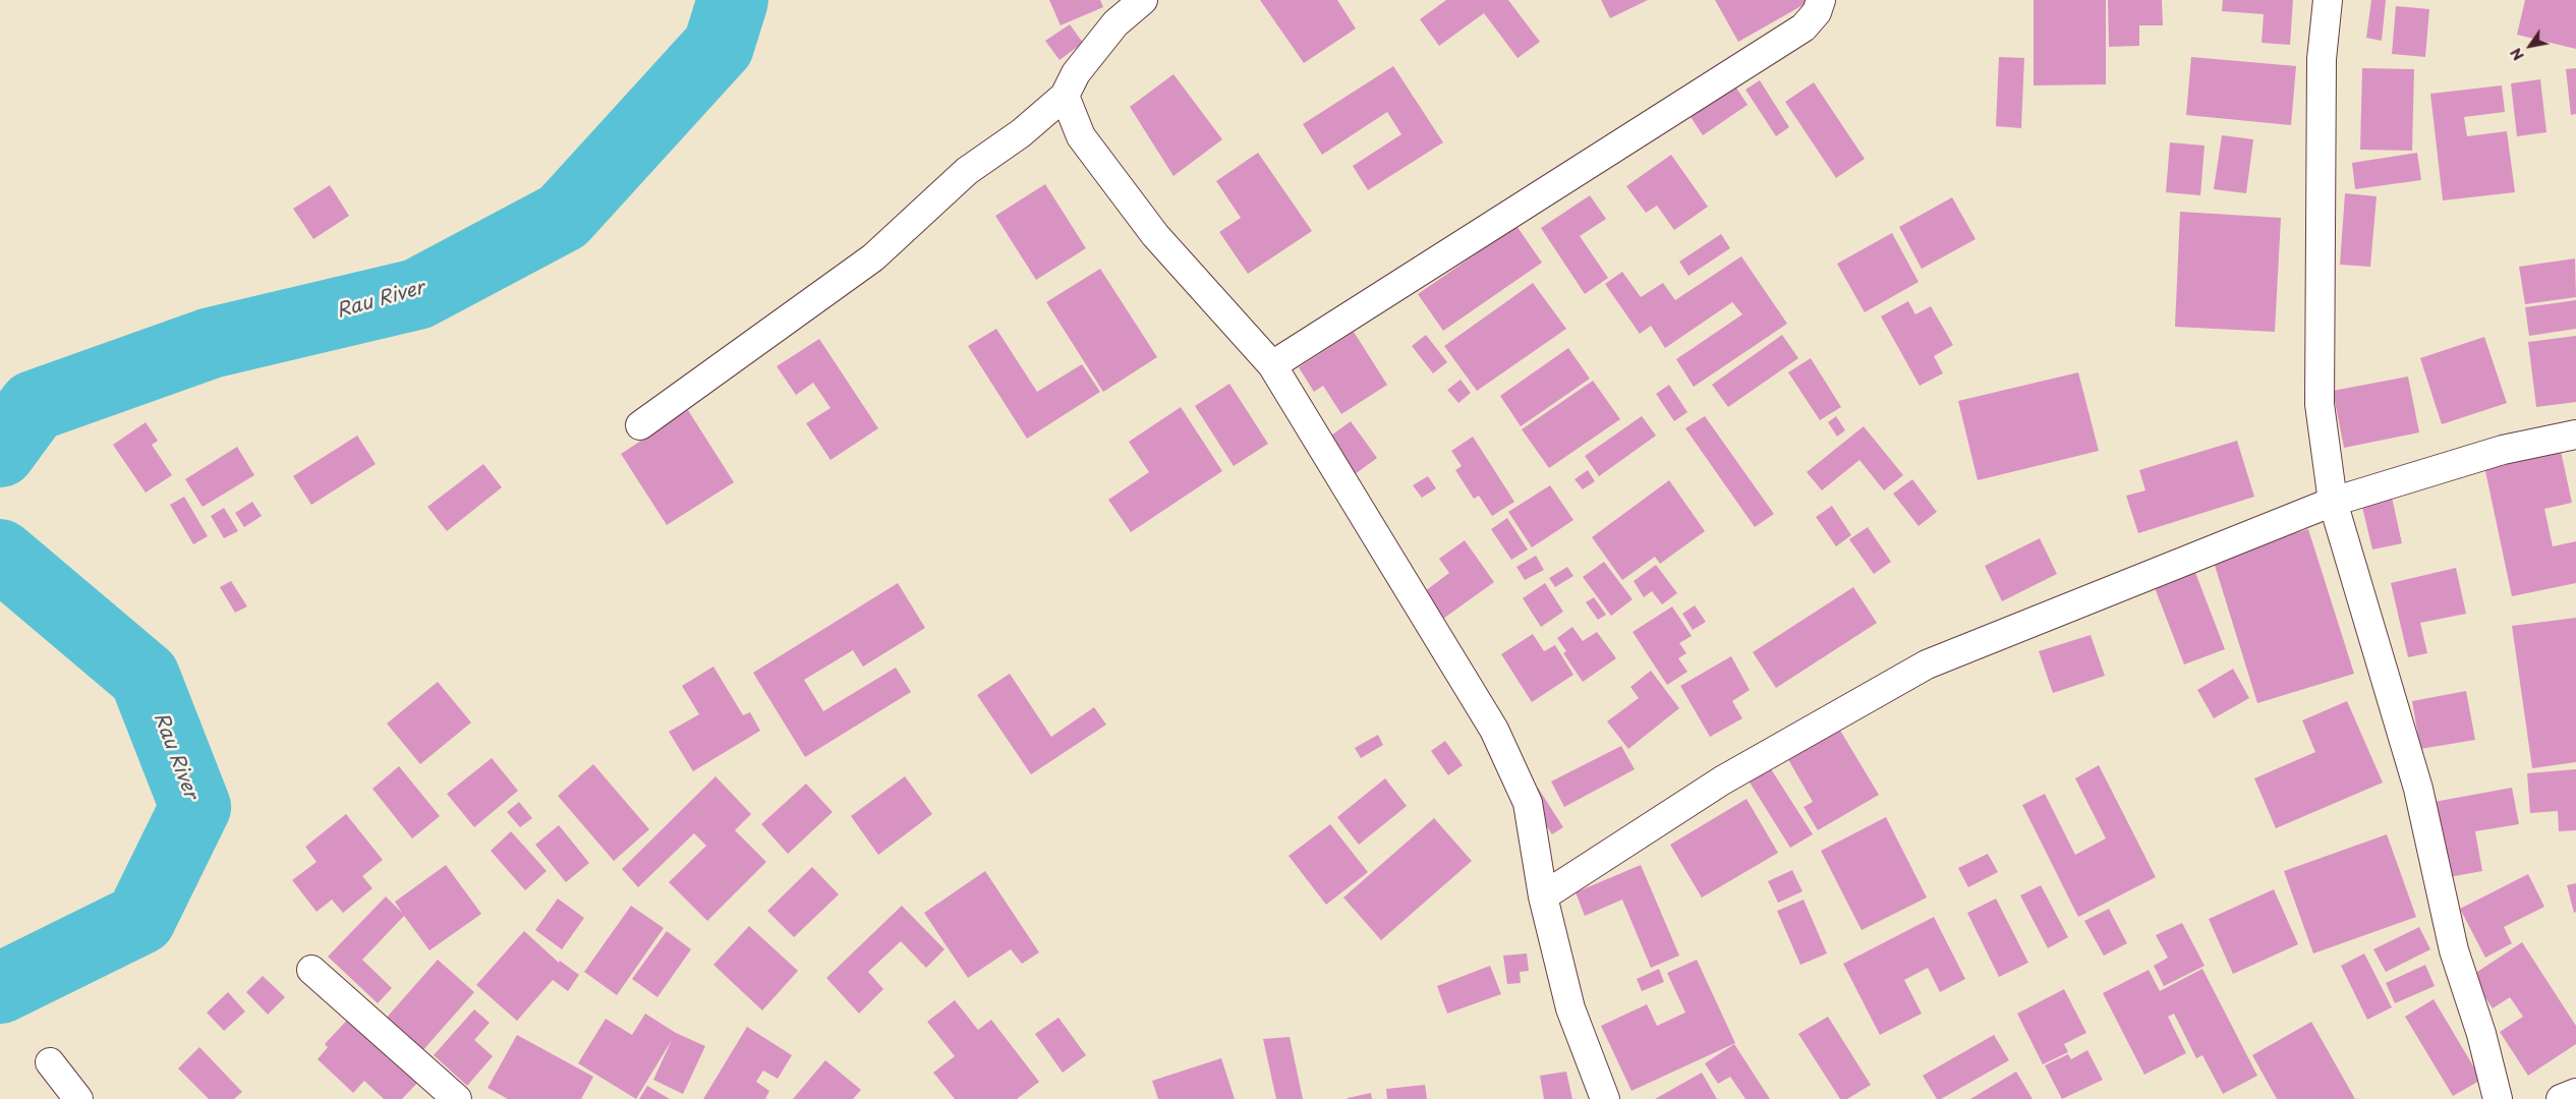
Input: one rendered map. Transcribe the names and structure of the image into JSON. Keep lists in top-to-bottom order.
{
  "water": ["Rau River"],
  "north": "bottom left"
}
